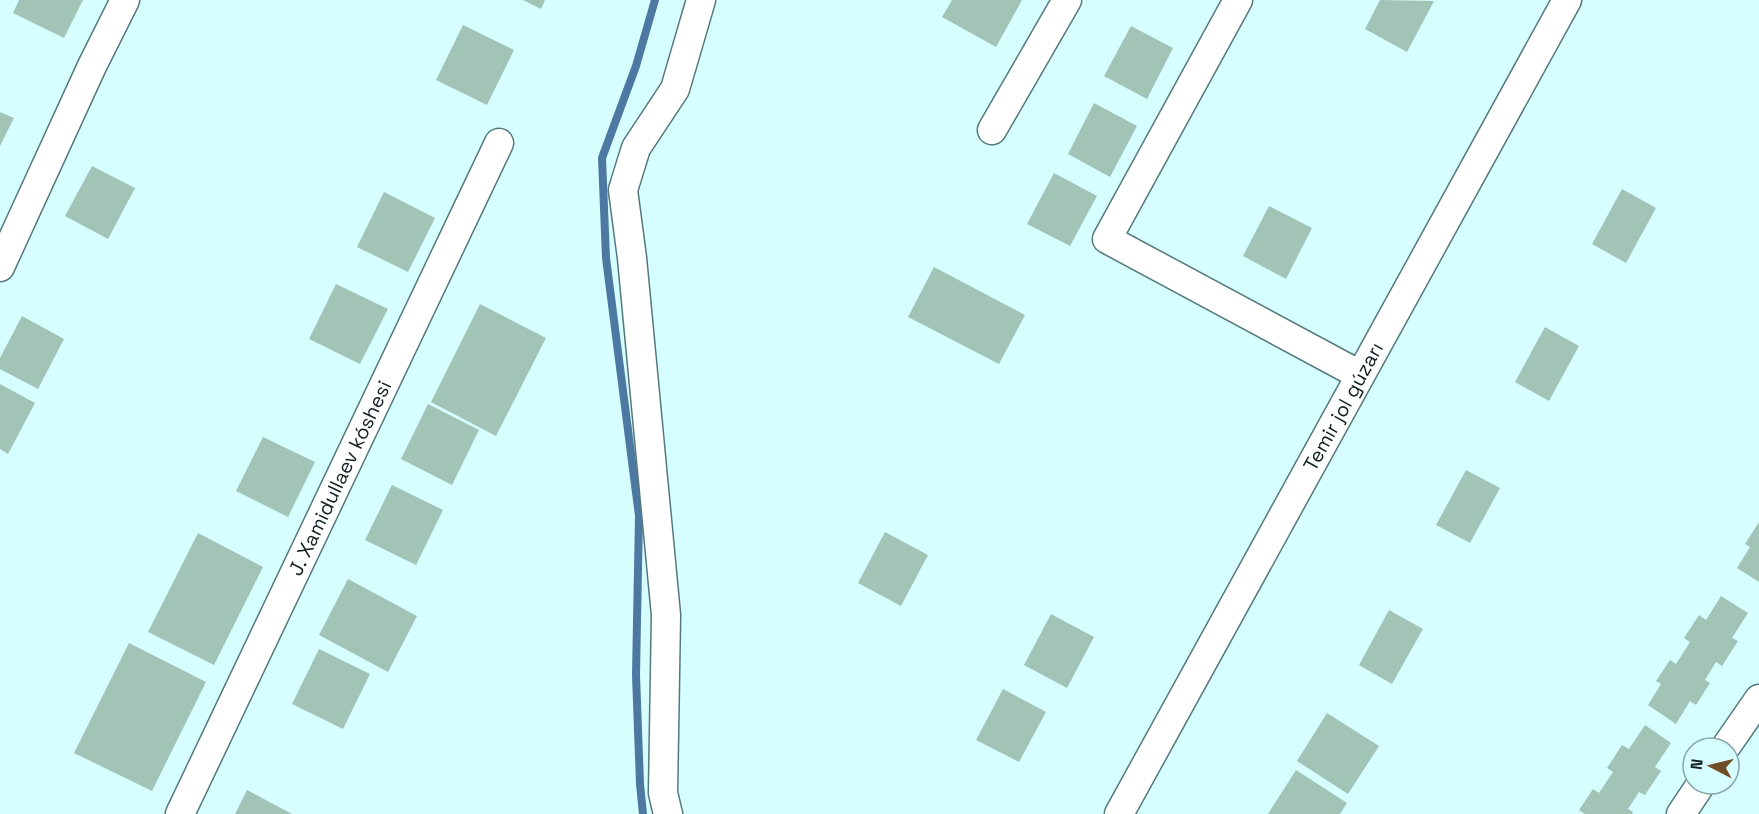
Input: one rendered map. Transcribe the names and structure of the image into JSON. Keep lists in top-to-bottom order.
{
  "streets": {
    "street": ["Temir jol gúzarı", "J. Xamidullaev kóshesi"]
  },
  "north": "left"
}
